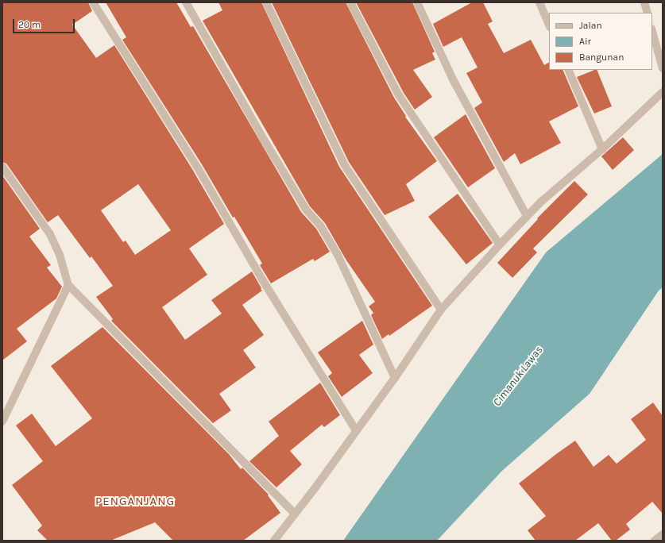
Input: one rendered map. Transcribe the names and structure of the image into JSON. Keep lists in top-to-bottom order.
{
  "districts": ["PENGANJANG"],
  "water": ["Cimanuk Lawas"],
  "legend": ["Jalan", "Air", "Bangunan"],
  "scale_bar": "20 m"
}
